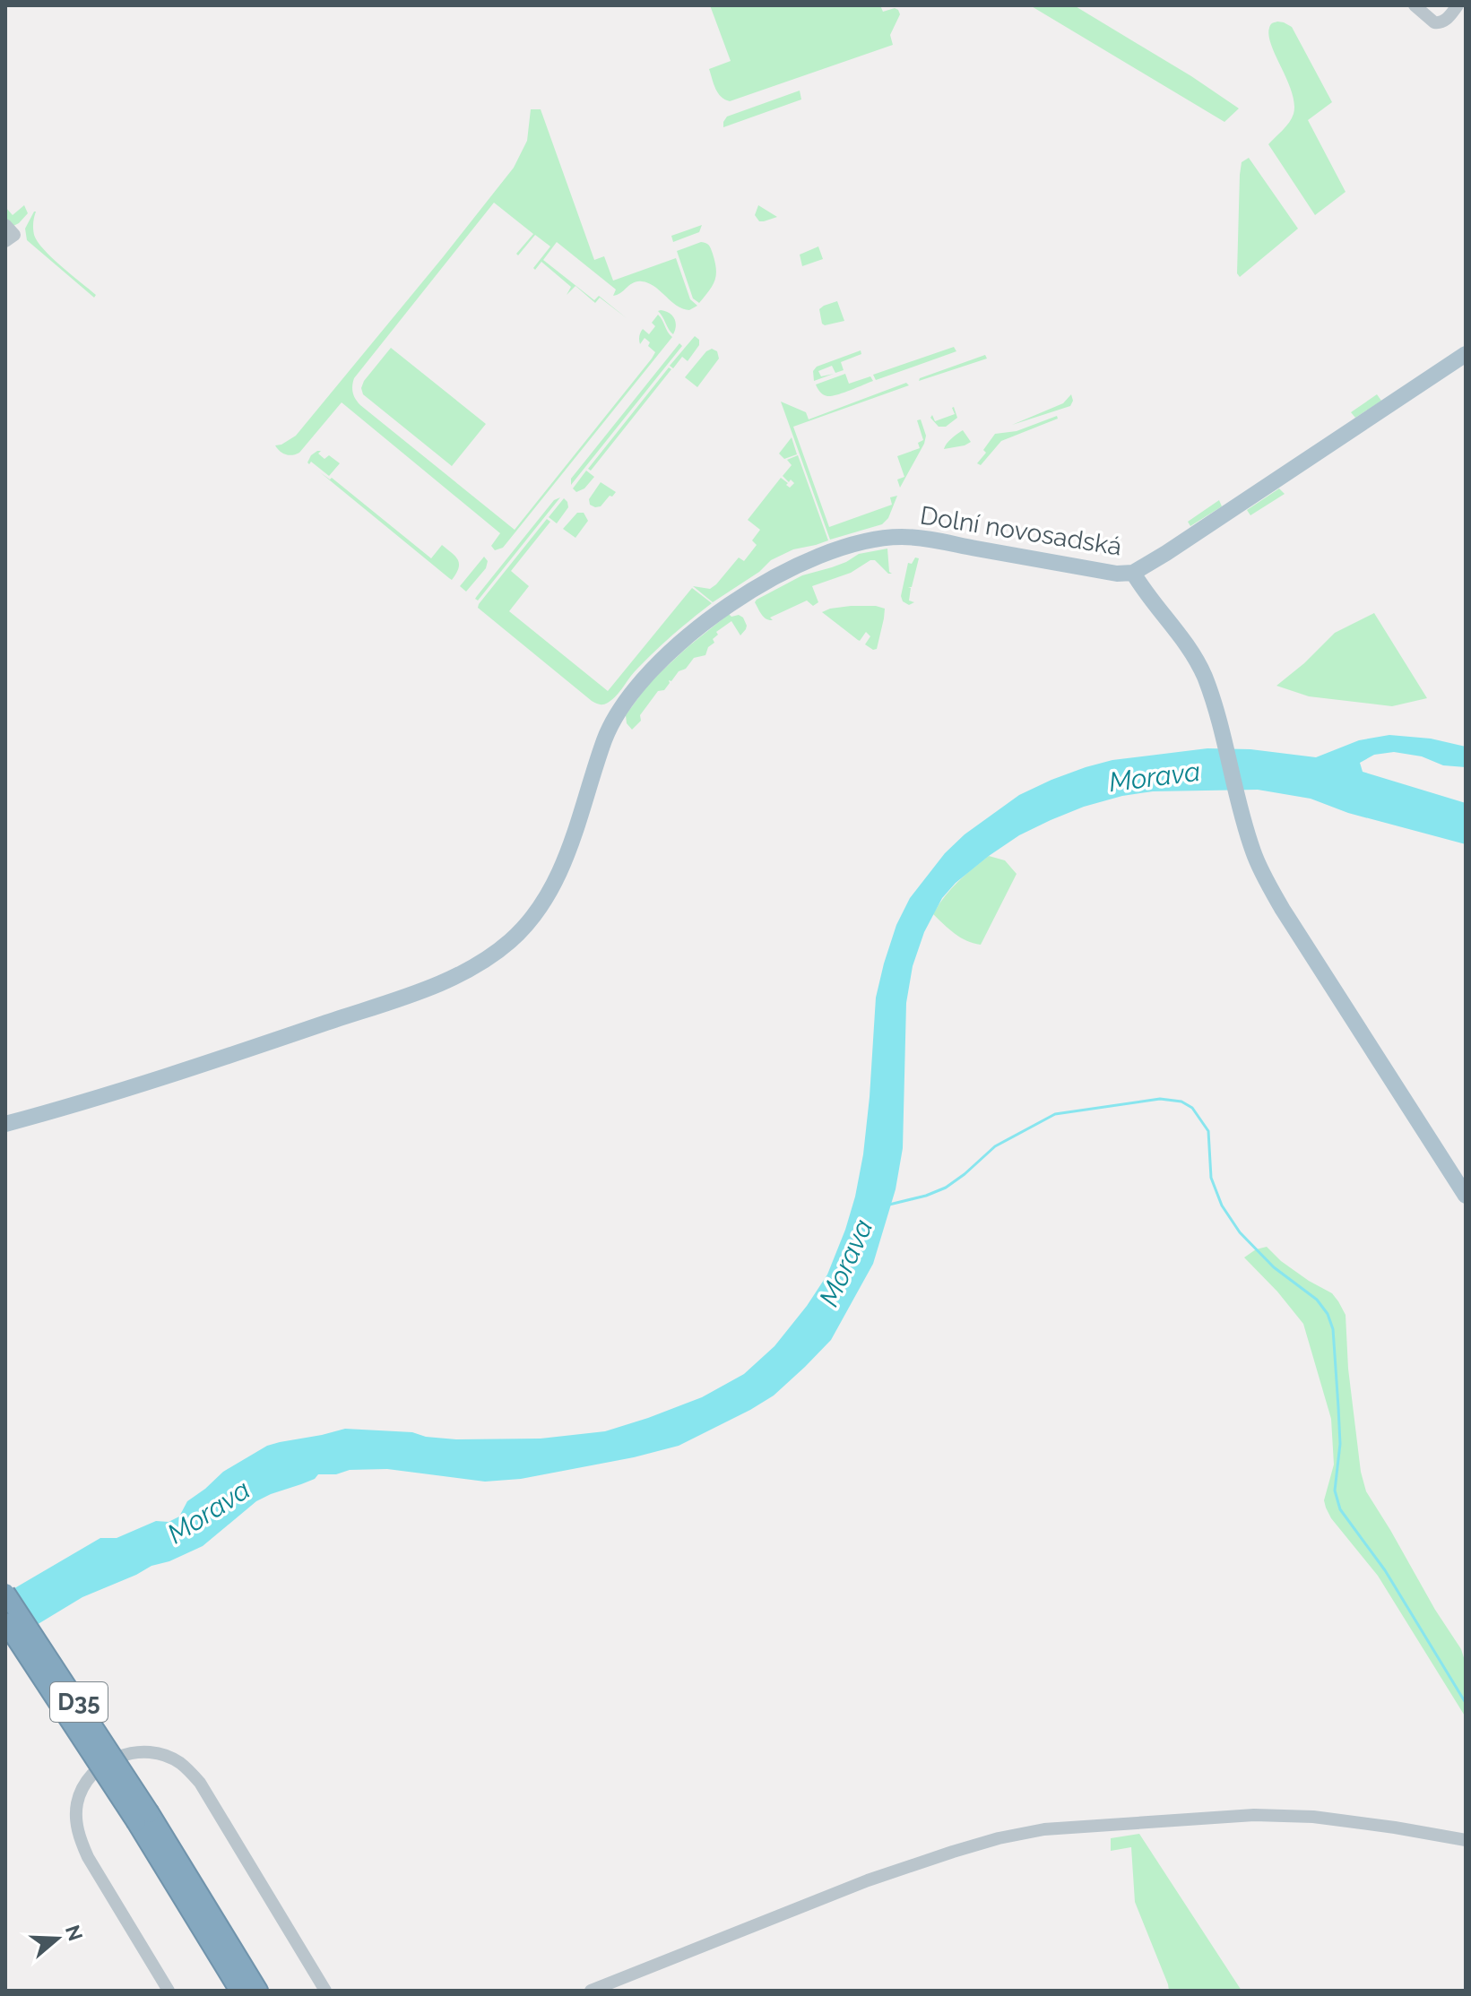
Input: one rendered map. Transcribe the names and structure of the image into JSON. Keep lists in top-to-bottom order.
{
  "streets": {
    "highway": ["D35"],
    "main road": ["Dolní novosadská"]
  },
  "water": ["Morava"],
  "north": "right"
}
